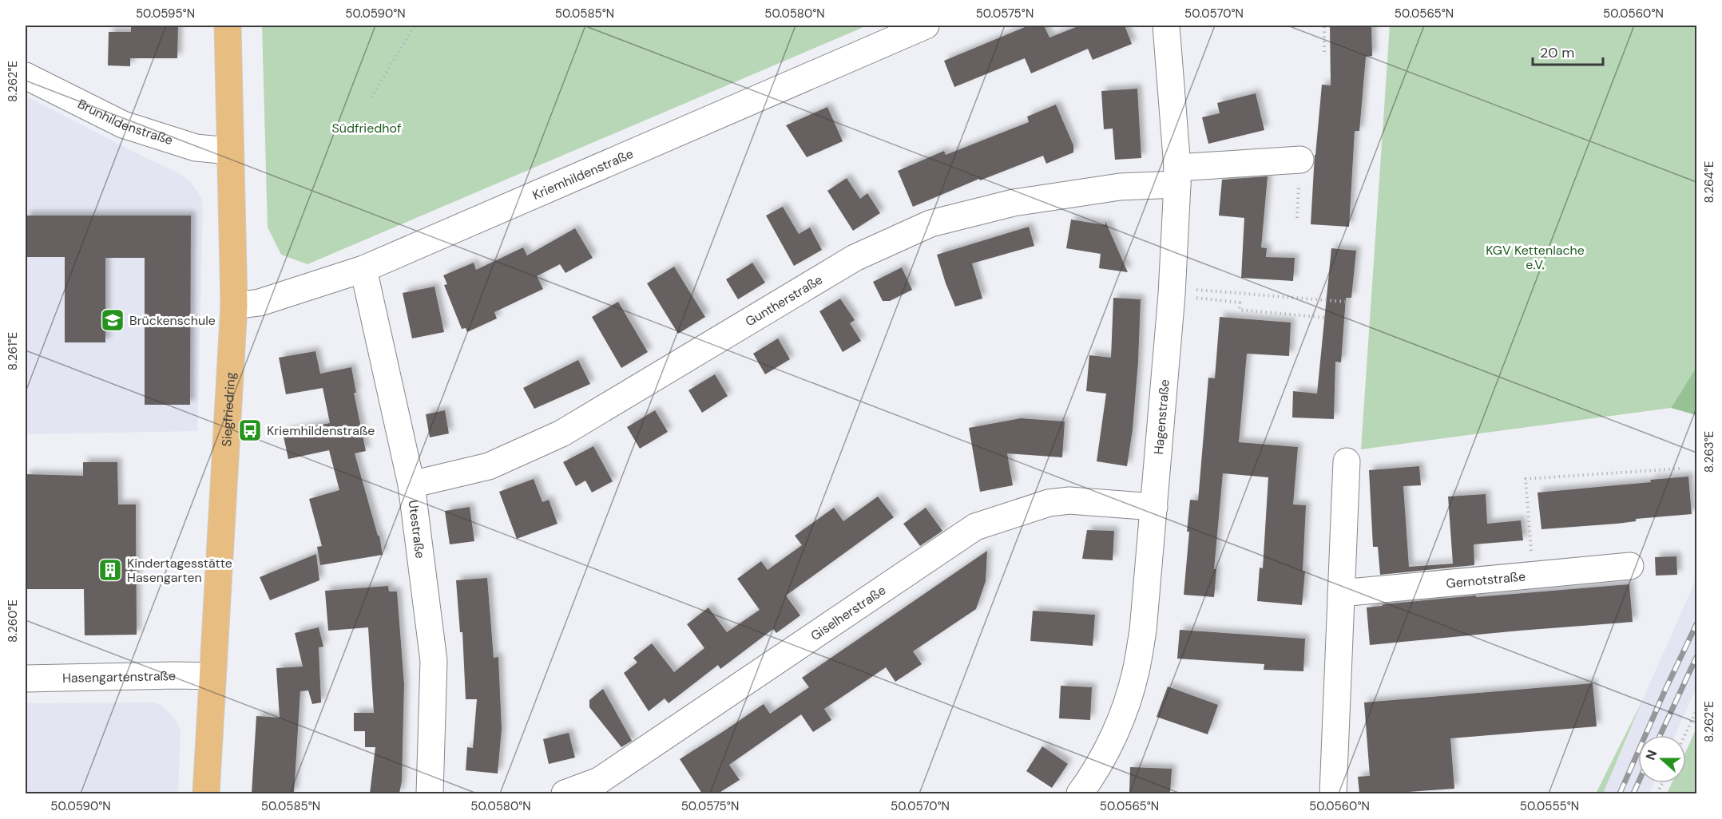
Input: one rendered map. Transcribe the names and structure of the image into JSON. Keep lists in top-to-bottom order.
{
  "streets": {
    "main road": ["Siegfriedring"],
    "street": [
      "Brunhildenstraße",
      "Kriemhildenstraße",
      "Guntherstraße",
      "Hagenstraße",
      "Utestraße",
      "Gernotstraße",
      "Giselherstraße",
      "Hasengartenstraße"
    ]
  },
  "crossings": [
    ["Brunhildenstraße", "Siegfriedring"],
    ["Kriemhildenstraße", "Siegfriedring"],
    ["Kriemhildenstraße", "Utestraße"],
    ["Guntherstraße", "Hagenstraße"],
    ["Guntherstraße", "Utestraße"],
    ["Siegfriedring", "Hasengartenstraße"],
    ["Hagenstraße", "Giselherstraße"]
  ],
  "parks": ["Südfriedhof", "KGV Kettenlache e.V."],
  "places": {
    "school or university": ["Brückenschule"],
    "bus stop": ["Kriemhildenstraße"],
    "building": ["Kindertagesstätte Hasengarten"]
  },
  "scale_bar": "20 m",
  "north": "left",
  "coordinates": [
    "50.0595°N",
    "50.0590°N",
    "50.0585°N",
    "50.0580°N",
    "50.0575°N",
    "50.0570°N",
    "50.0565°N",
    "50.0560°N",
    "8.262°E",
    "8.264°E",
    "8.261°E",
    "8.263°E",
    "8.260°E",
    "50.0555°N"
  ]
}
